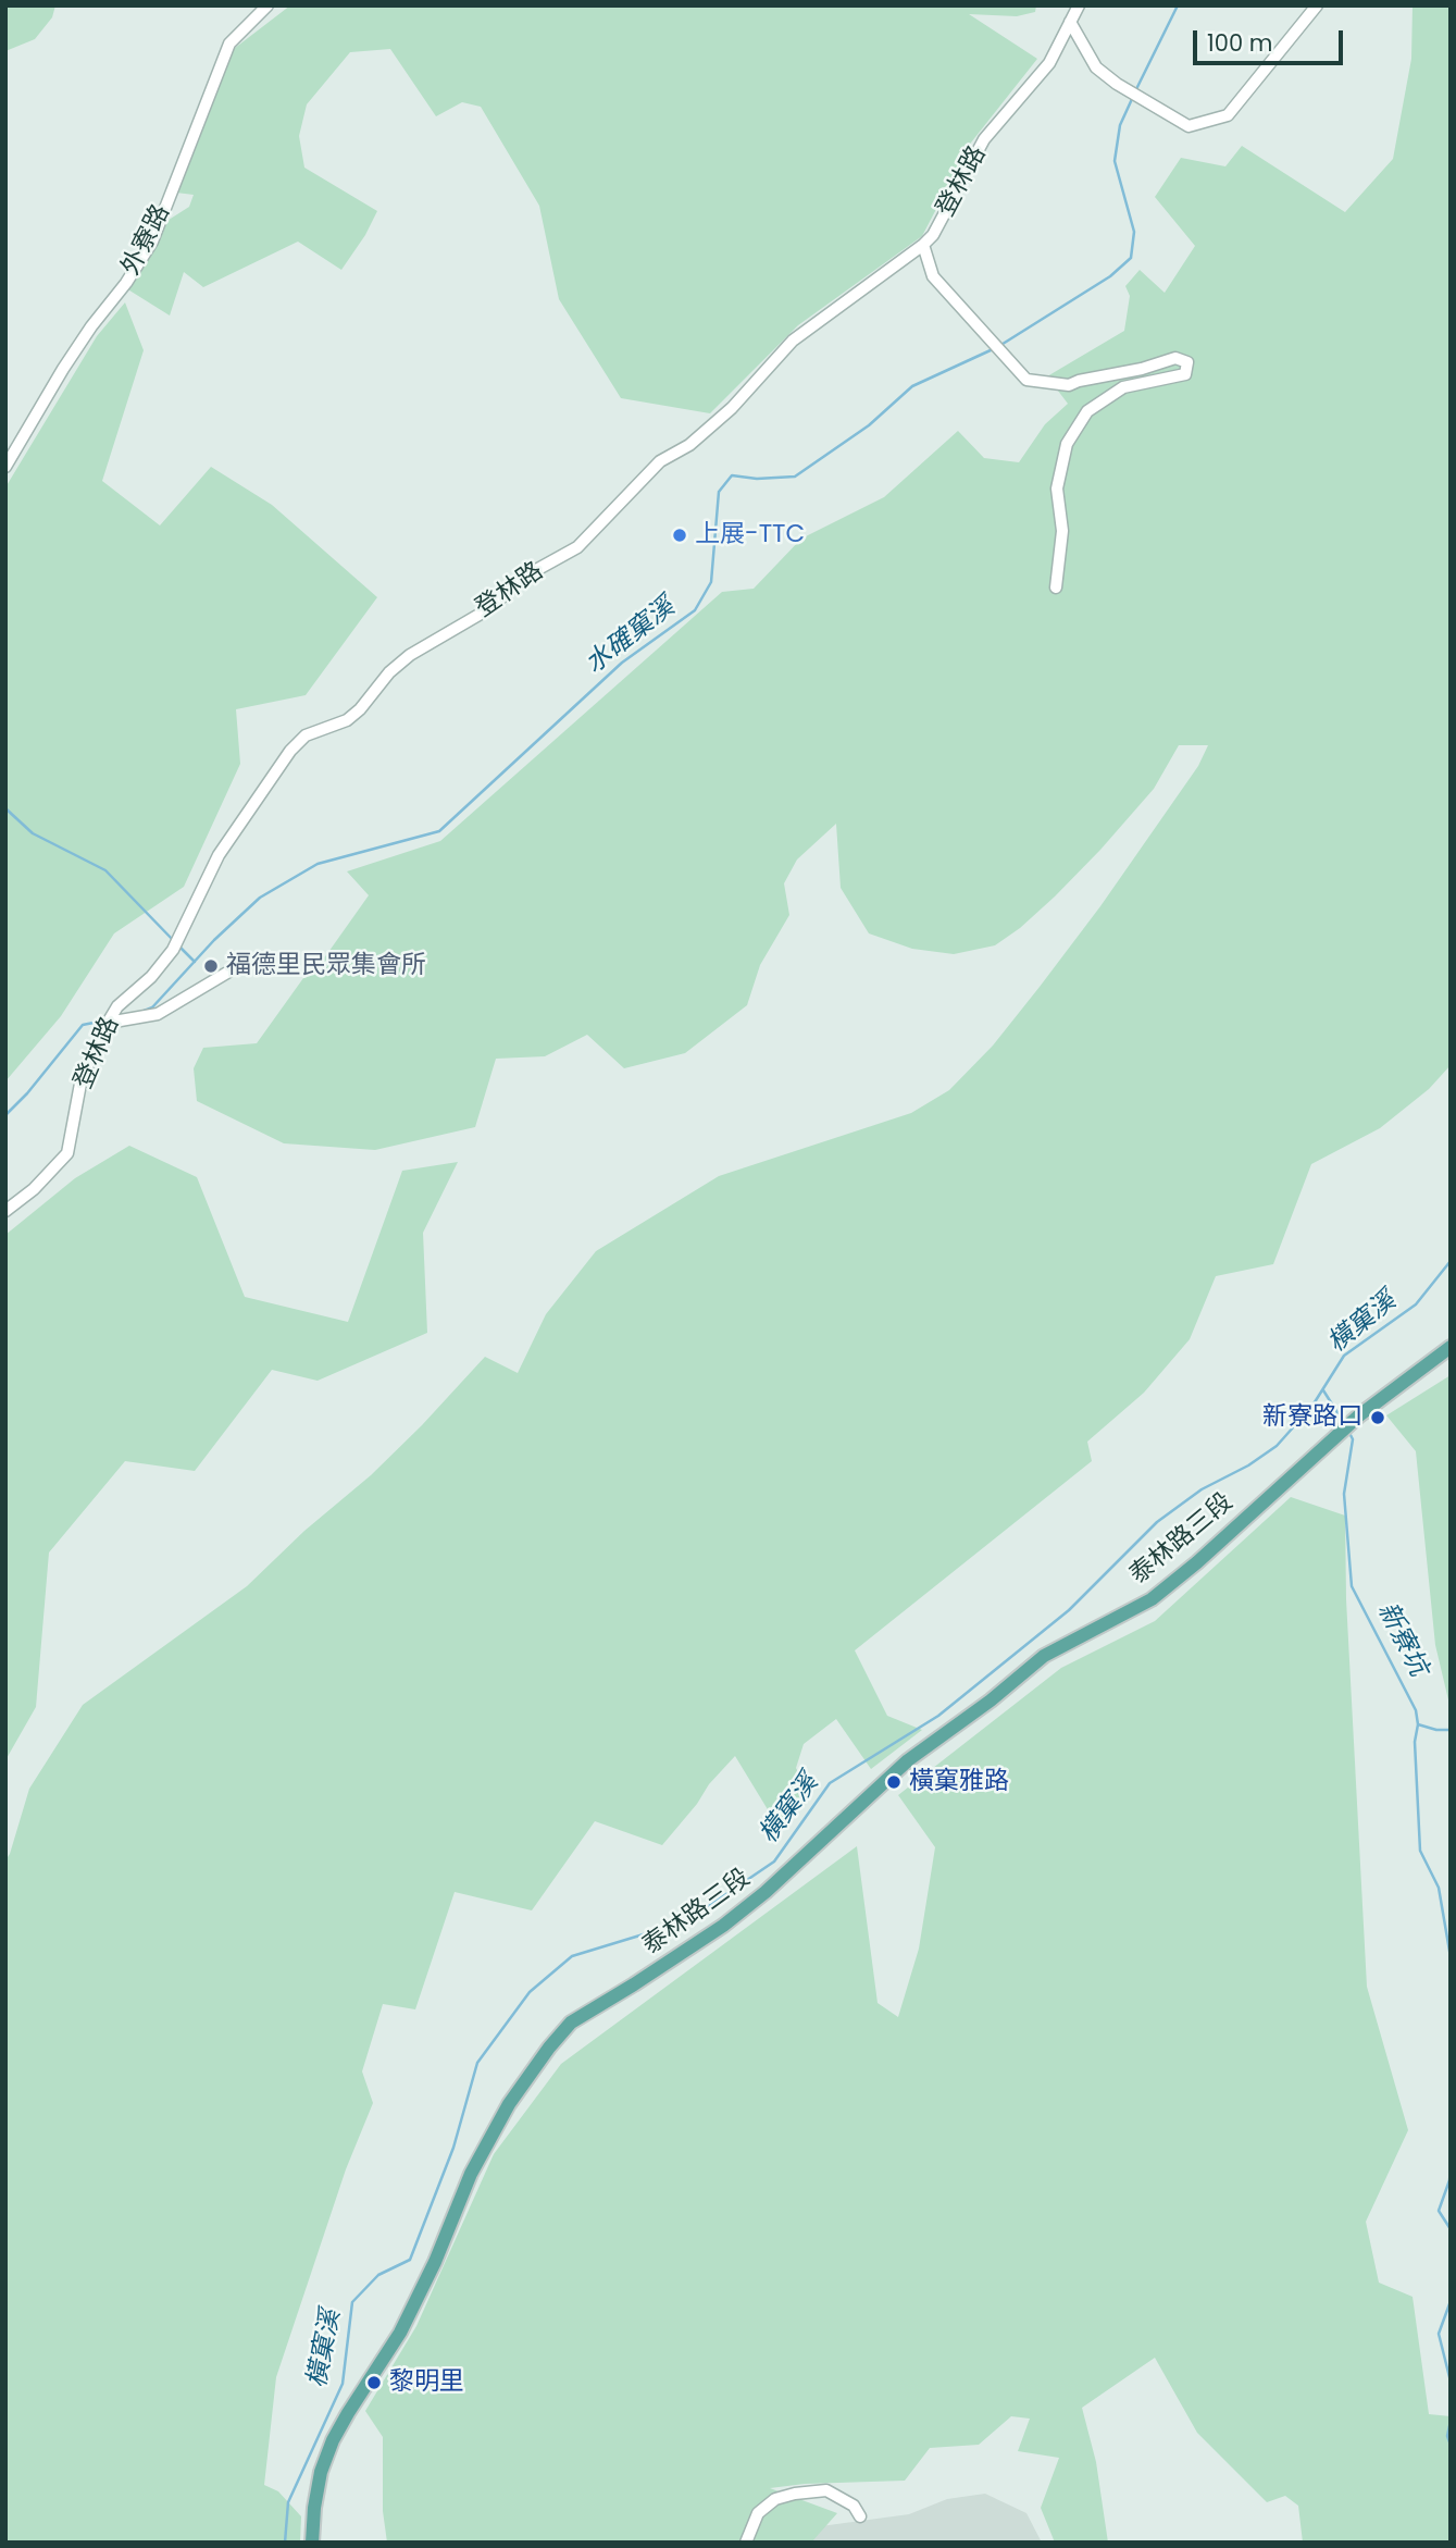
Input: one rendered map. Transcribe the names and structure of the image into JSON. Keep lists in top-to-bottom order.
{
  "streets": {
    "main road": ["泰林路三段"],
    "street": ["登林路", "外寮路"]
  },
  "water": ["水確窠溪", "橫窠溪", "新寮坑"],
  "places": [
    "上展-TTC",
    "福德里民眾集會所",
    "新寮路口",
    "橫窠雅路",
    "黎明里"
  ],
  "scale_bar": "100 m"
}
